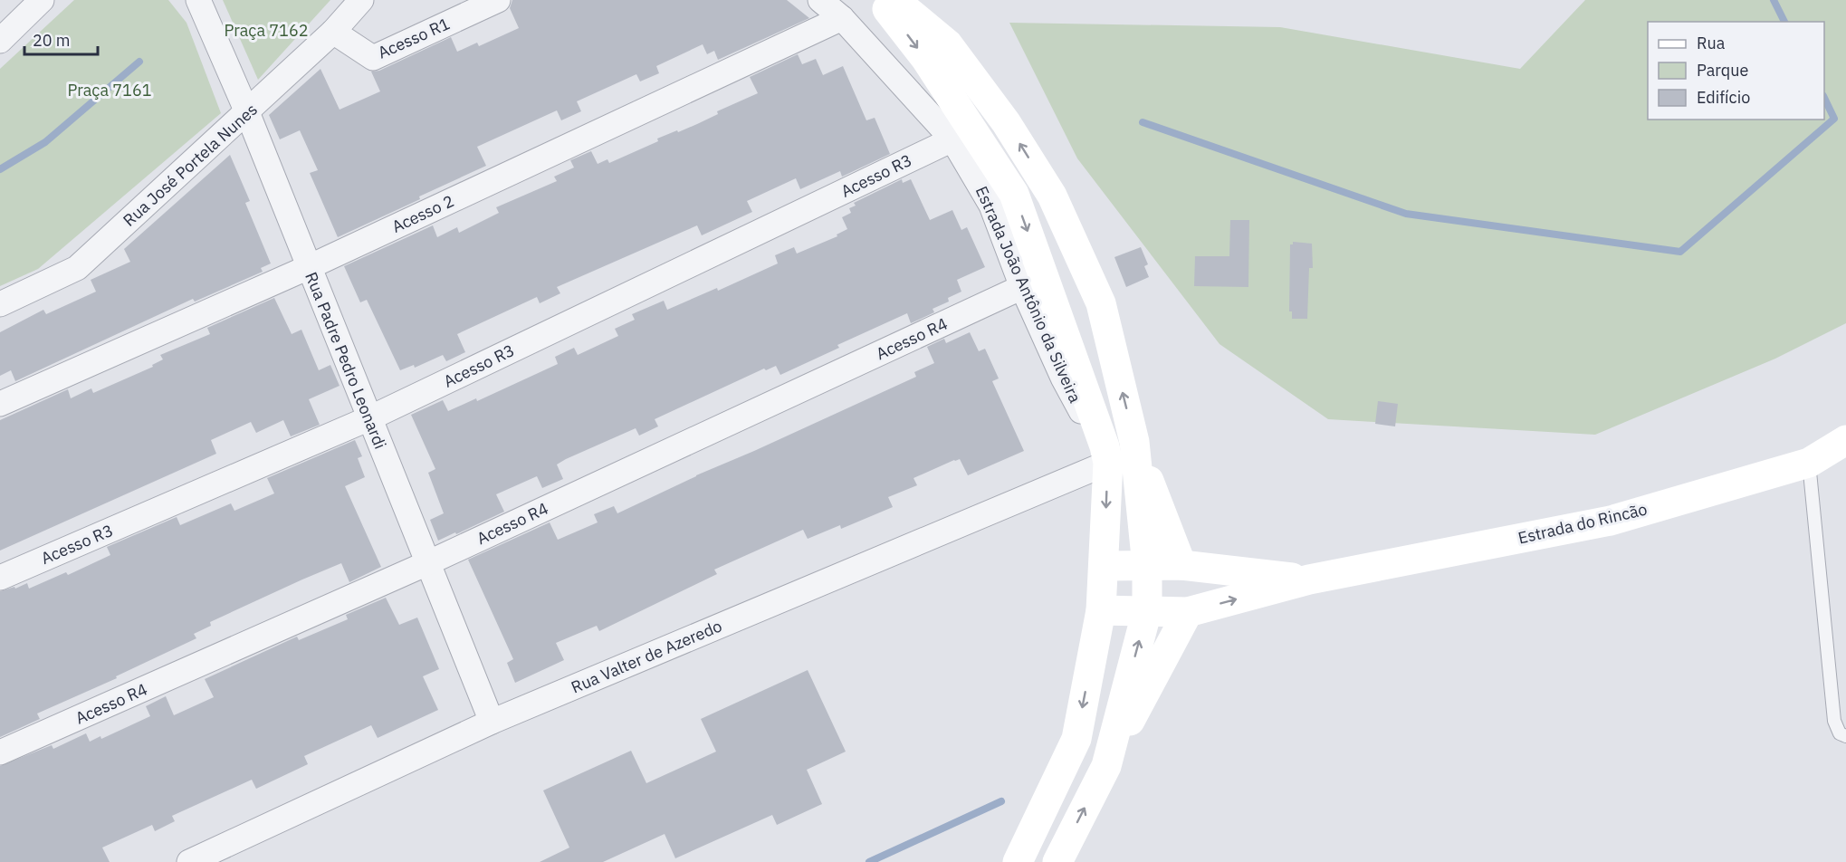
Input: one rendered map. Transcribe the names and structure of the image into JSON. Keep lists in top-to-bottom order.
{
  "streets": {
    "main road": ["Estrada João Antônio da Silveira", "Estrada do Rincão"],
    "street": [
      "Acesso R1",
      "Rua José Portela Nunes",
      "Acesso R3",
      "Acesso 2",
      "Acesso R4",
      "Rua Padre Pedro Leonardi",
      "Rua Valter de Azeredo"
    ]
  },
  "crossings": [
    ["Acesso R1", "Rua José Portela Nunes"],
    ["Rua José Portela Nunes", "Rua Padre Pedro Leonardi"],
    ["Acesso R3", "Estrada João Antônio da Silveira"],
    ["Acesso R3", "Rua Padre Pedro Leonardi"],
    ["Acesso 2", "Estrada João Antônio da Silveira"],
    ["Acesso 2", "Rua Padre Pedro Leonardi"],
    ["Estrada João Antônio da Silveira", "Acesso R4"],
    ["Estrada João Antônio da Silveira", "Estrada do Rincão"],
    ["Estrada João Antônio da Silveira", "Rua Valter de Azeredo"],
    ["Acesso R4", "Rua Padre Pedro Leonardi"],
    ["Rua Padre Pedro Leonardi", "Rua Valter de Azeredo"]
  ],
  "parks": ["Praça 7162", "Praça 7161"],
  "legend": ["Rua", "Parque", "Edifício"],
  "scale_bar": "20 m"
}
